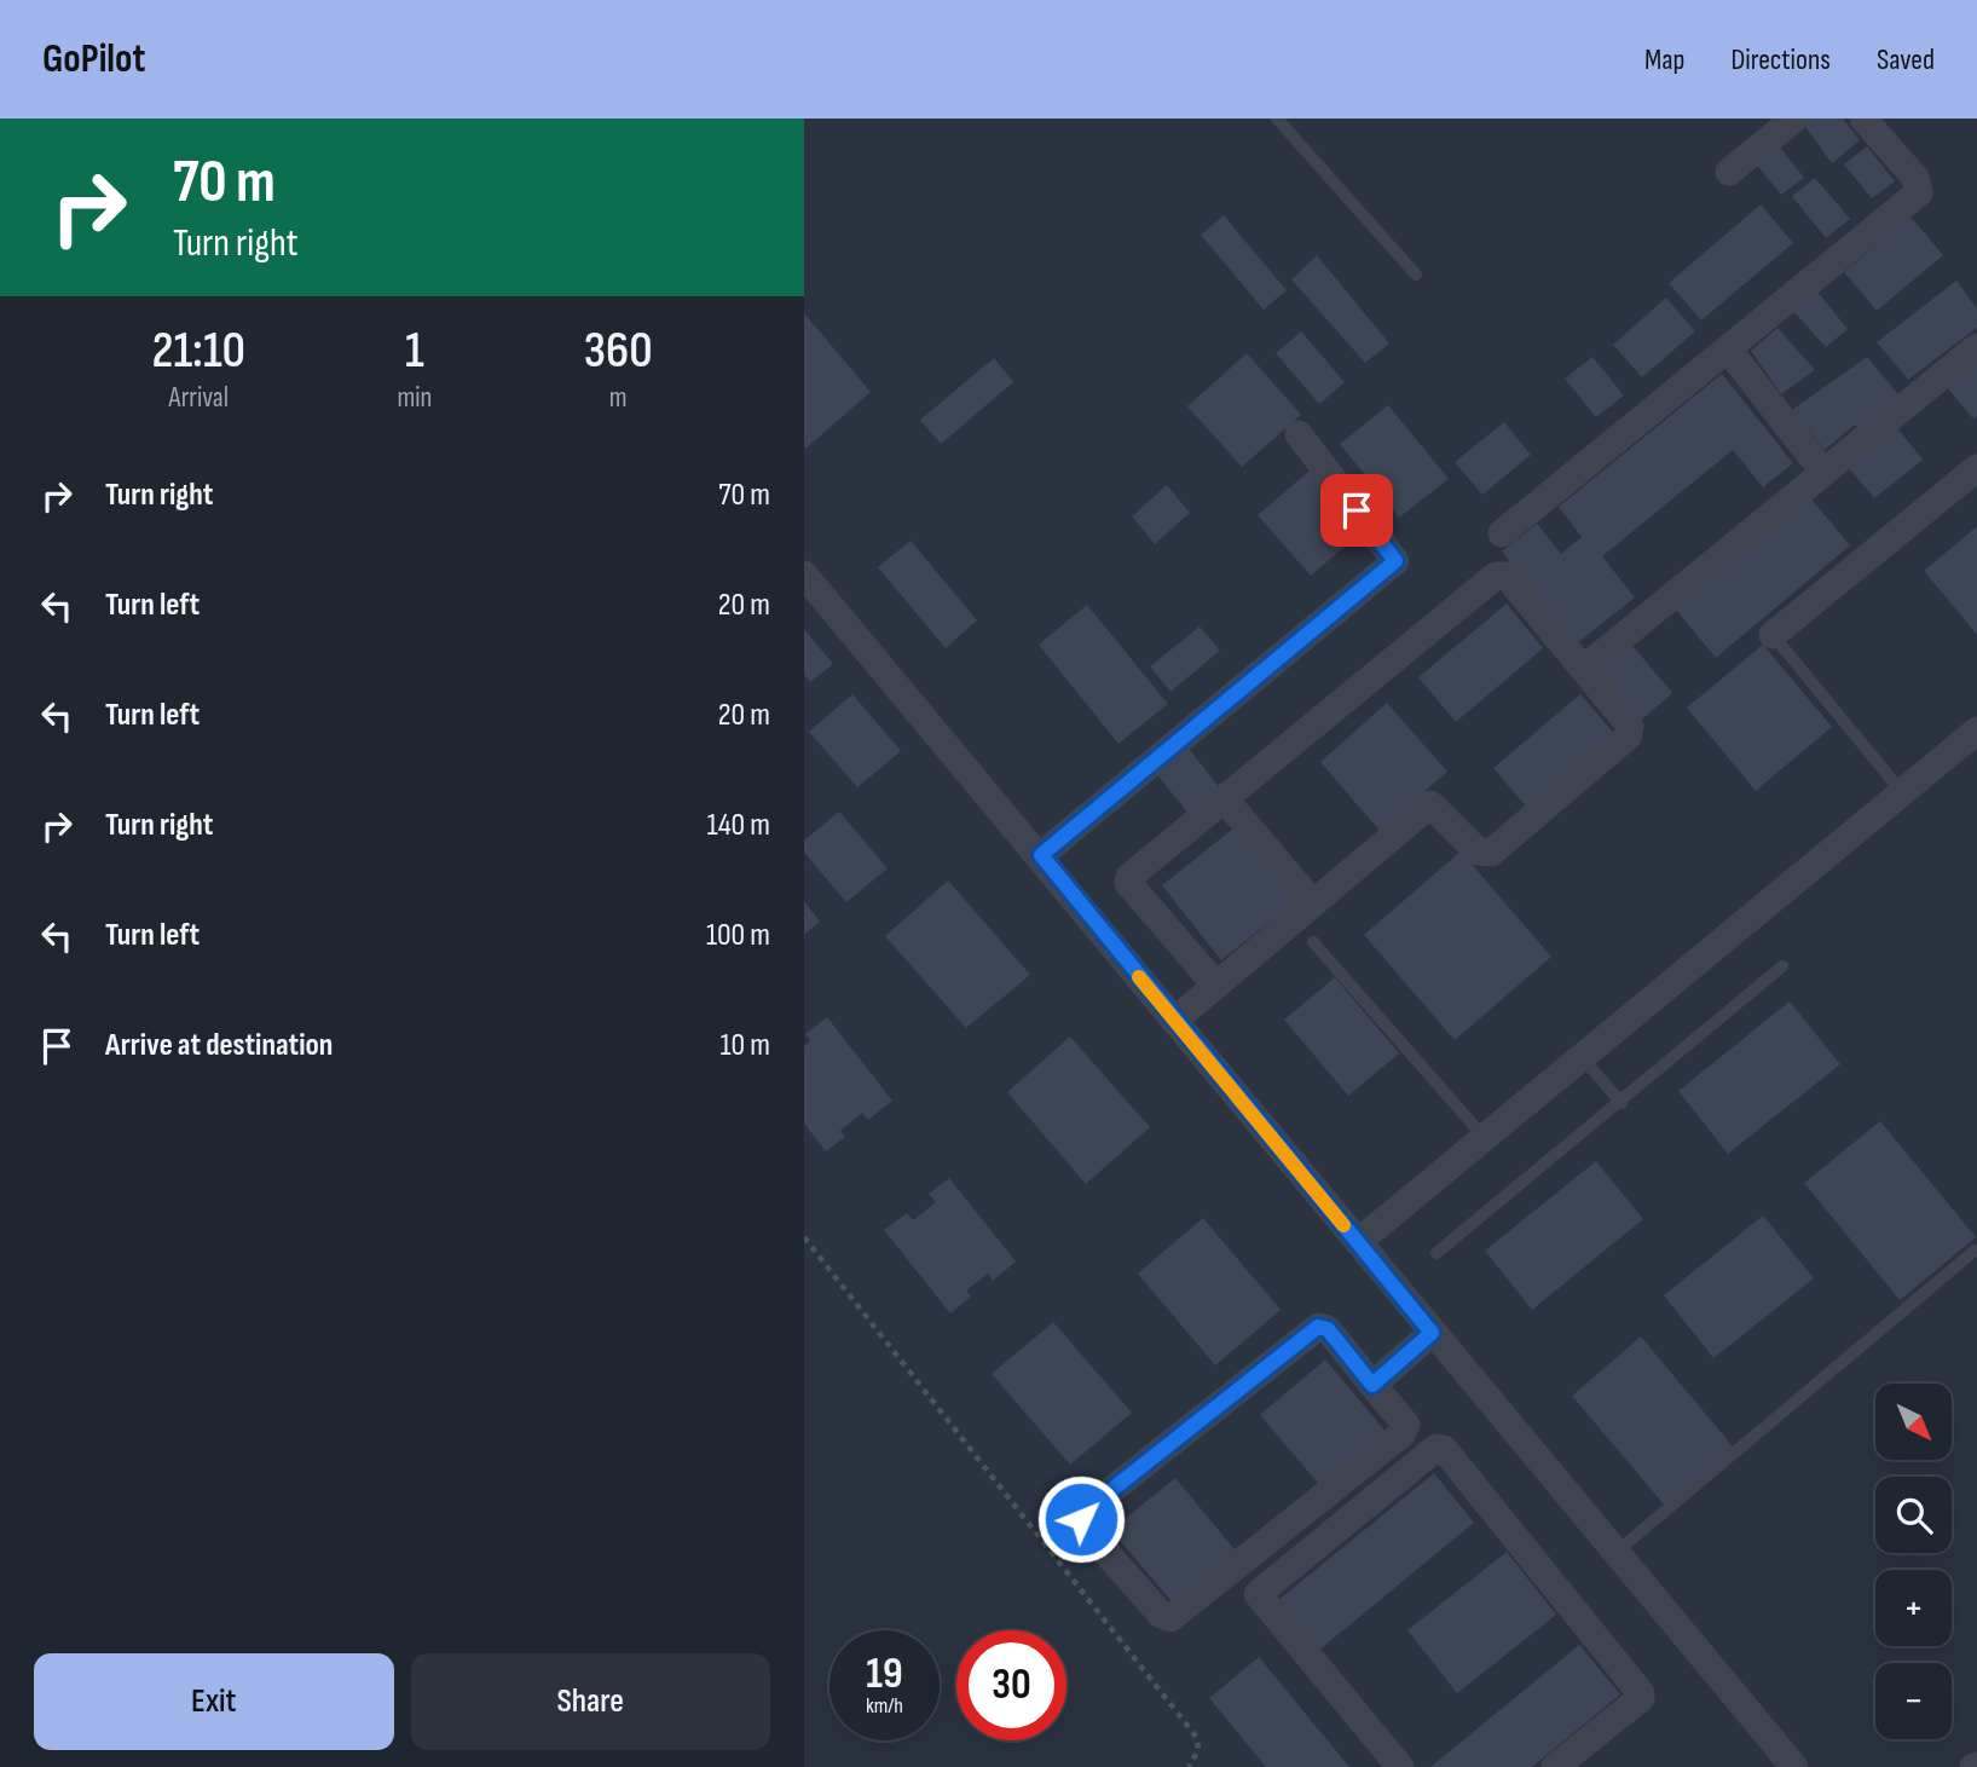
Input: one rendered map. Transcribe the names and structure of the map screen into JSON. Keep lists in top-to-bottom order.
{
  "north": "bottom right",
  "page": {
    "header": "GoPilot",
    "nav": ["Map", "Directions", "Saved"],
    "turn": ["70 m", "Turn right"],
    "eta": [
      "21:10",
      "Arrival",
      "1",
      "min",
      "360",
      "m"
    ],
    "list": [
      {
        "name": "Turn right",
        "value": "70 m"
      },
      {
        "name": "Turn left",
        "value": "20 m"
      },
      {
        "name": "Turn left",
        "value": "20 m"
      },
      {
        "name": "Turn right",
        "value": "140 m"
      },
      {
        "name": "Turn left",
        "value": "100 m"
      },
      {
        "name": "Arrive at destination",
        "value": "10 m"
      }
    ],
    "map_buttons": ["+", "−"],
    "speed": "19 km/h",
    "limit": "30",
    "buttons": ["Exit", "Share"]
  }
}
